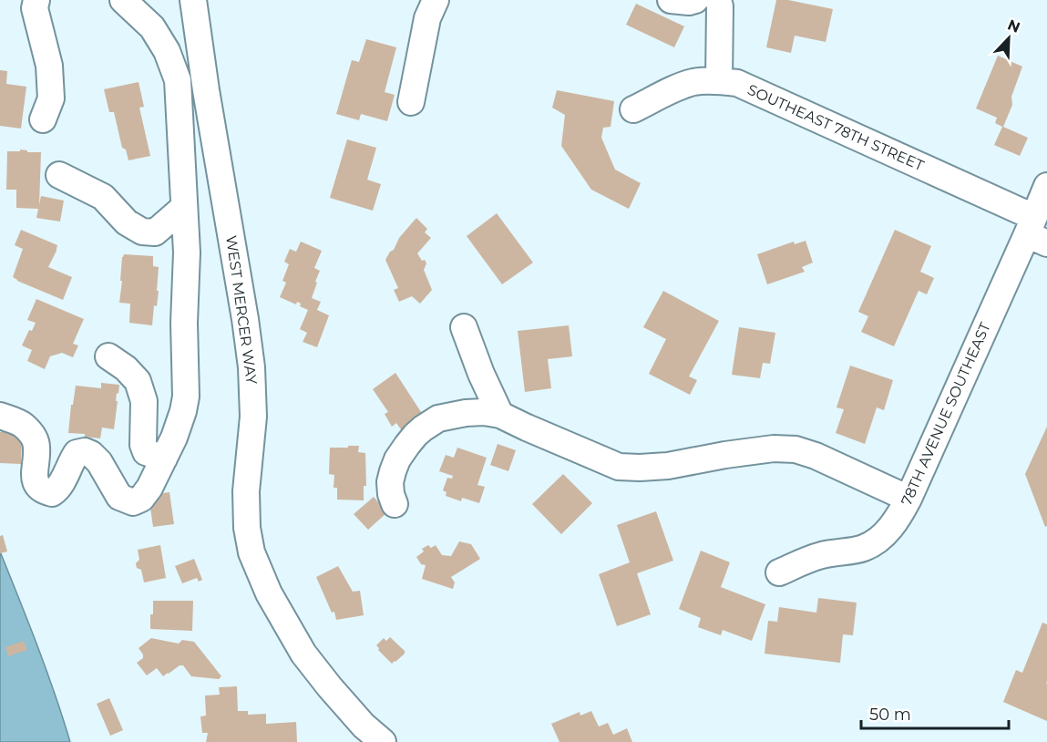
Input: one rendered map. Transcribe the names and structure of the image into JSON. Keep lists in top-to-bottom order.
{
  "streets": {
    "street": ["SOUTHEAST 78TH STREET", "WEST MERCER WAY", "78TH AVENUE SOUTHEAST"]
  },
  "crossings": [
    ["SOUTHEAST 78TH STREET", "78TH AVENUE SOUTHEAST"]
  ],
  "scale_bar": "50 m",
  "north": "top right"
}
